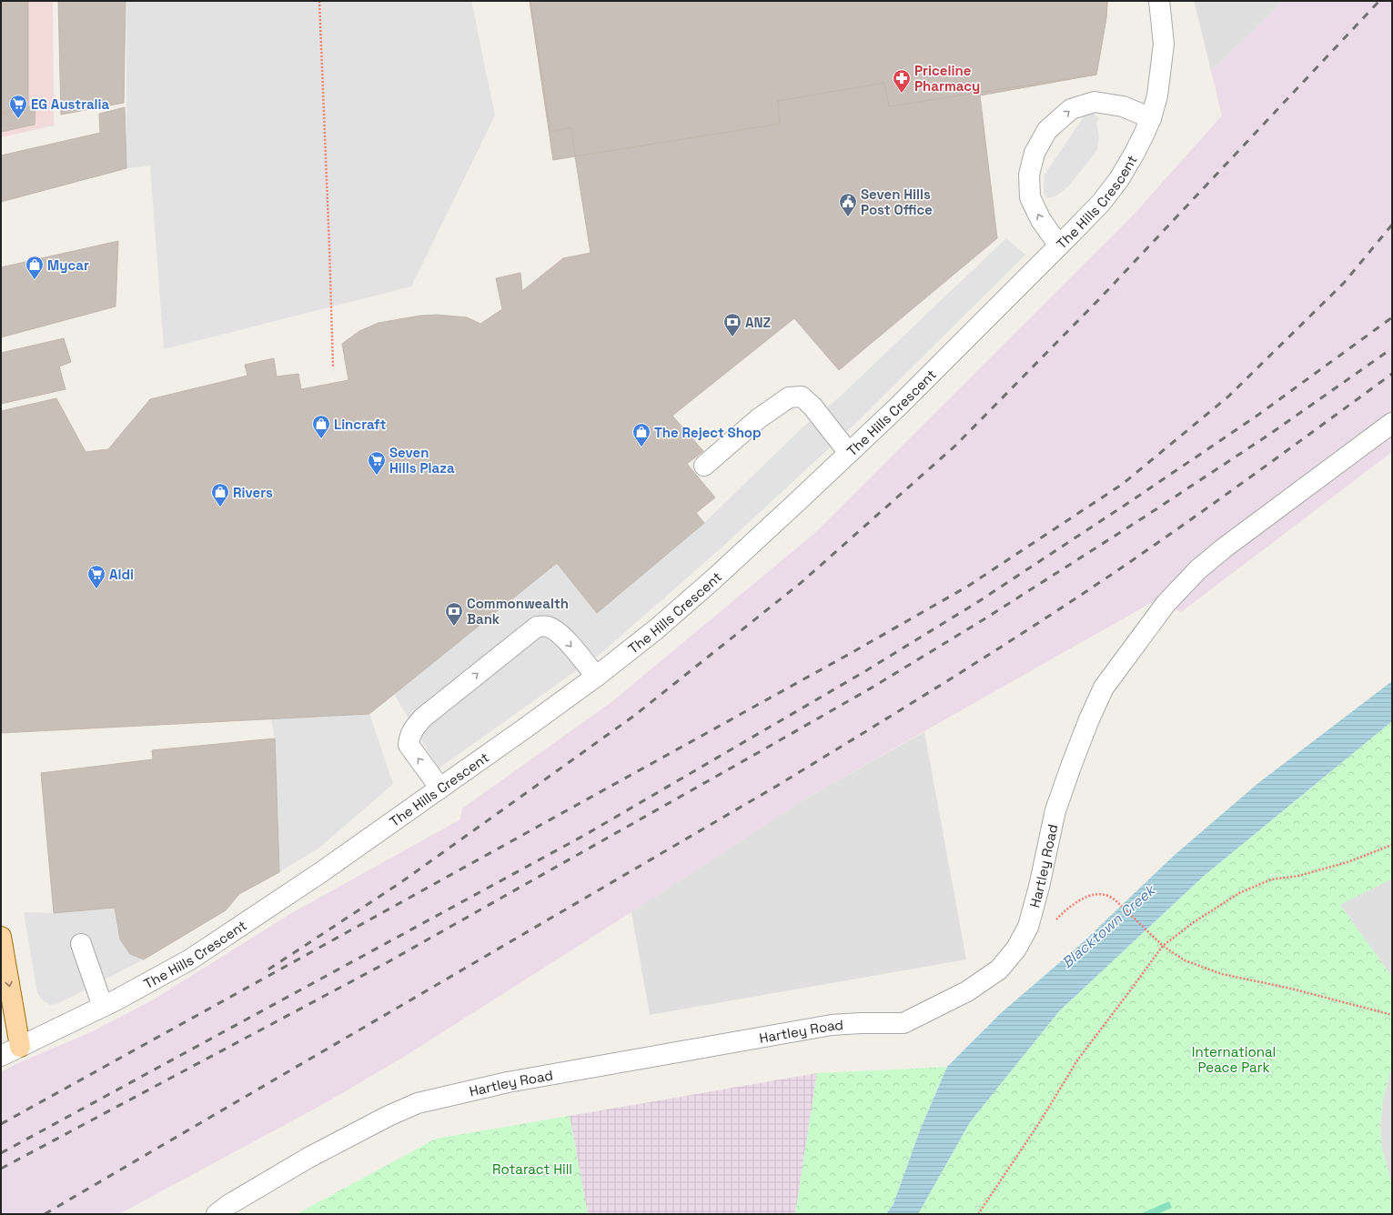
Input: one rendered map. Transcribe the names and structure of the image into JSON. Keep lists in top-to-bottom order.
{
  "streets": {
    "street": ["The Hills Crescent", "Hartley Road"]
  },
  "water": ["Blacktown Creek"],
  "parks": ["International Peace Park", "Rotaract Hill"],
  "places": {
    "pharmacy": ["Priceline Pharmacy"],
    "supermarket": ["EG Australia", "Seven Hills Plaza", "Aldi"],
    "public building": ["Seven Hills Post Office"],
    "shop": [
      "Mycar",
      "Lincraft",
      "The Reject Shop",
      "Rivers"
    ],
    "bank": ["ANZ", "Commonwealth Bank"]
  }
}
